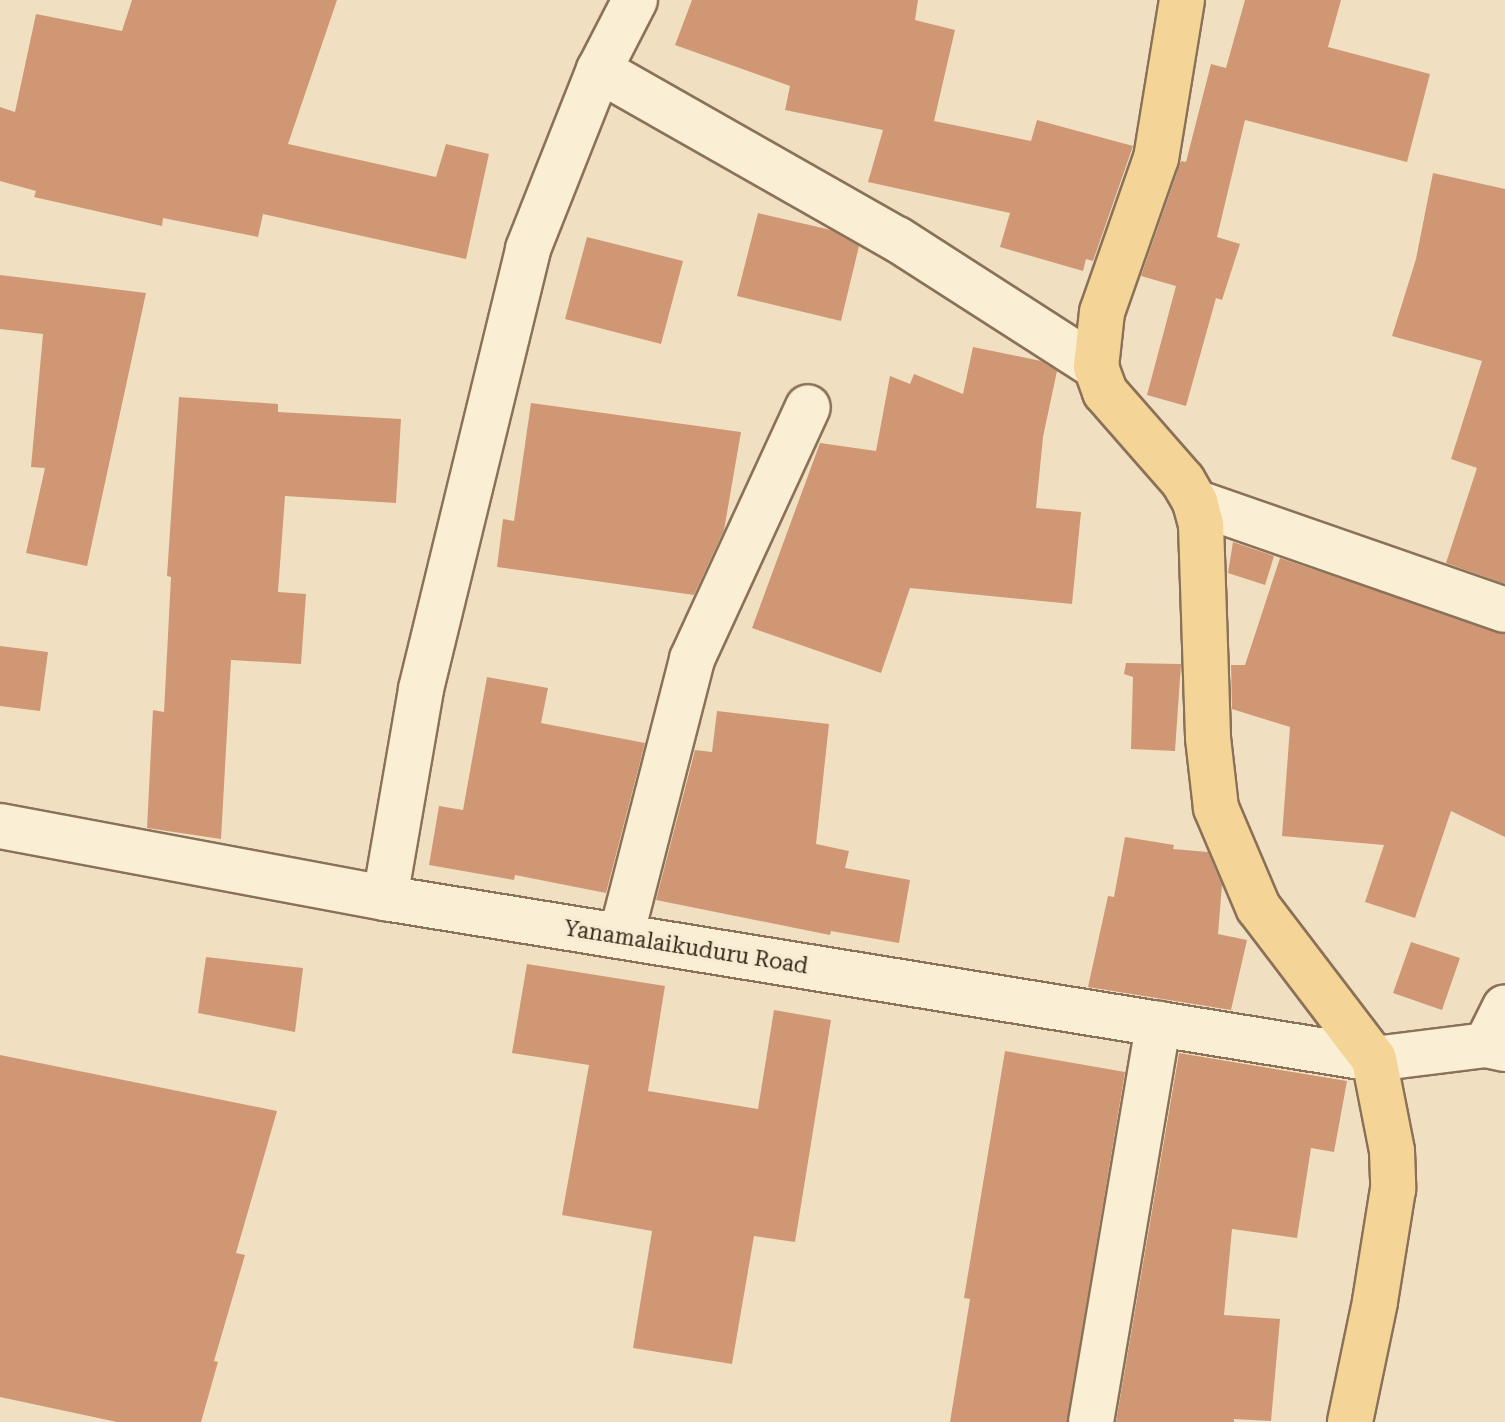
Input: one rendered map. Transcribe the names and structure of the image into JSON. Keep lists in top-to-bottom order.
{
  "streets": {
    "street": ["Yanamalaikuduru Road"]
  }
}
